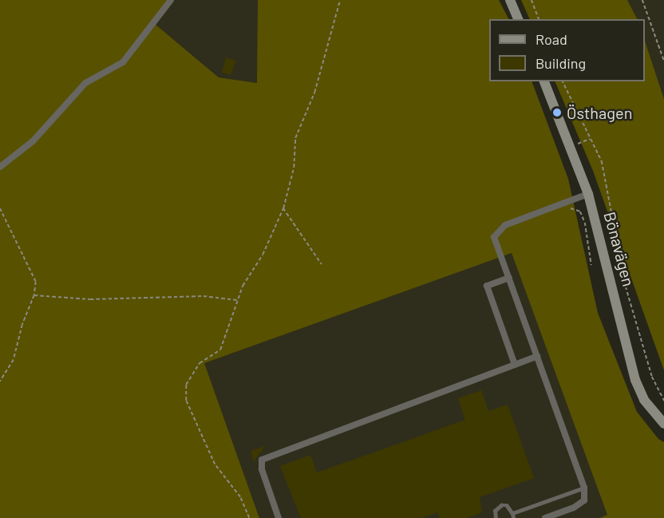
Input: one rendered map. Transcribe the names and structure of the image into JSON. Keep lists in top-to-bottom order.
{
  "streets": {
    "street": ["Bönavägen"]
  },
  "places": ["Östhagen"],
  "legend": ["Road", "Building"]
}
